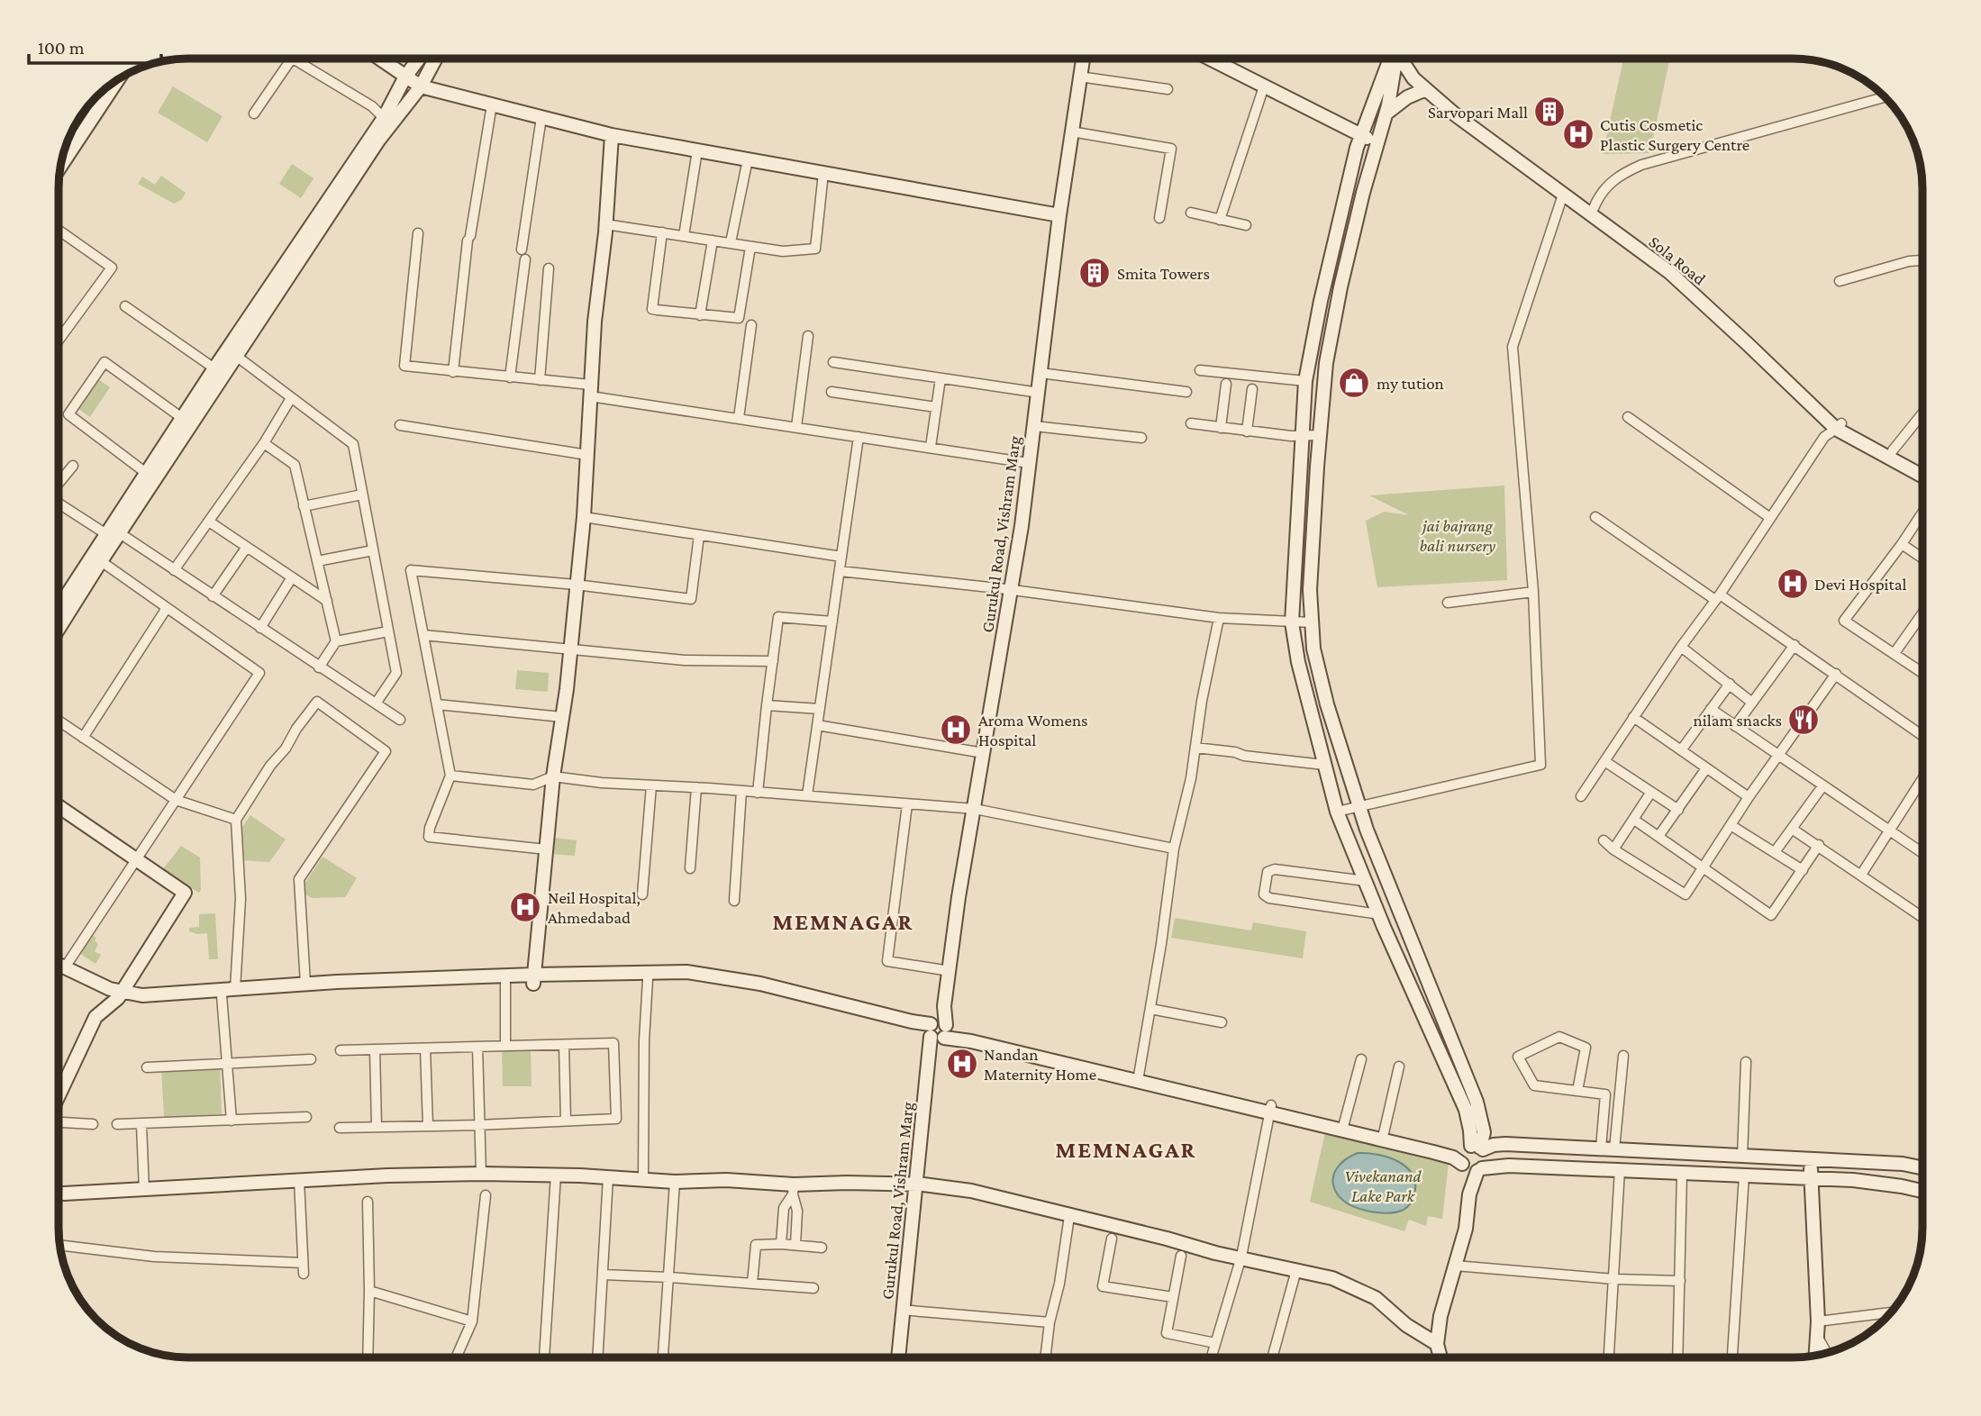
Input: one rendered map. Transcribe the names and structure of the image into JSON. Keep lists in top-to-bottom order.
{
  "streets": {
    "street": ["Sola Road", "Gurukul Road, Vishram Marg"]
  },
  "districts": ["MEMNAGAR", "MEMNAGAR"],
  "parks": ["jai bajrang bali nursery", "Vivekanand Lake Park"],
  "places": {
    "building": ["Sarvopari Mall", "Smita Towers"],
    "hospital": [
      "Cutis Cosmetic Plastic Surgery Centre",
      "Devi Hospital",
      "Aroma Womens Hospital",
      "Neil Hospital, Ahmedabad",
      "Nandan Maternity Home"
    ],
    "shop": ["my tution"],
    "restaurant": ["nilam snacks"]
  },
  "scale_bar": "100 m"
}
